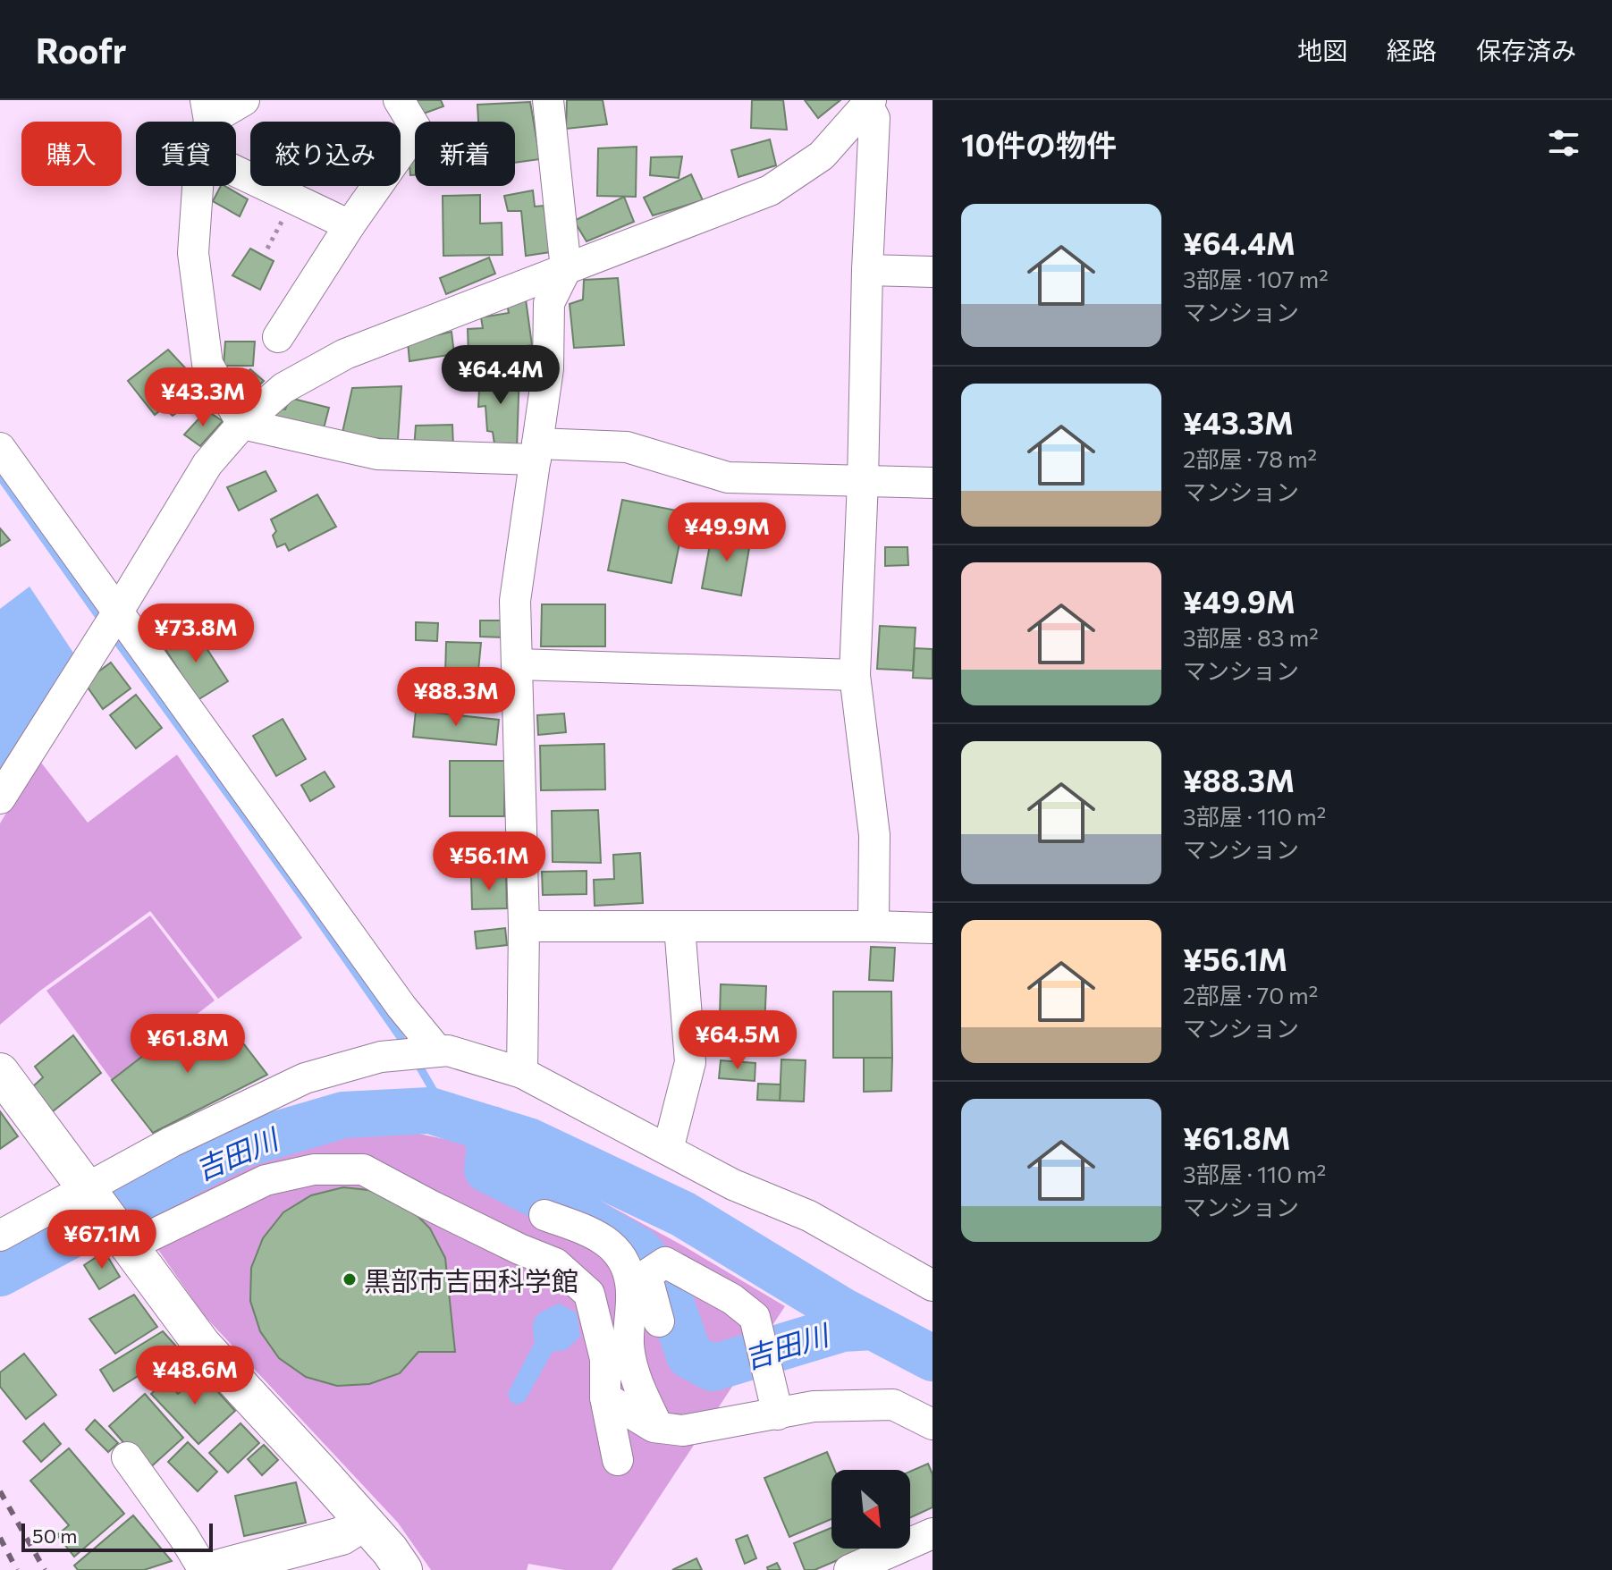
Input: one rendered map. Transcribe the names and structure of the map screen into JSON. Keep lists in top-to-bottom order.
{
  "water": ["吉田川"],
  "places": ["黒部市吉田科学館"],
  "scale_bar": "50 m",
  "north": "bottom right",
  "page": {
    "header": "Roofr",
    "nav": ["地図", "経路", "保存済み"],
    "heading": "10件の物件",
    "chip": [
      "購入",
      "賃貸",
      "絞り込み",
      "新着"
    ],
    "list": [
      {
        "name": "¥64.4M",
        "note": "3部屋 · 107 m² · マンション"
      },
      {
        "name": "¥43.3M",
        "note": "2部屋 · 78 m² · マンション"
      },
      {
        "name": "¥49.9M",
        "note": "3部屋 · 83 m² · マンション"
      },
      {
        "name": "¥88.3M",
        "note": "3部屋 · 110 m² · マンション"
      },
      {
        "name": "¥56.1M",
        "note": "2部屋 · 70 m² · マンション"
      },
      {
        "name": "¥61.8M",
        "note": "3部屋 · 110 m² · マンション"
      }
    ],
    "price": [
      "¥64.4M",
      "¥43.3M",
      "¥49.9M",
      "¥73.8M",
      "¥88.3M",
      "¥56.1M",
      "¥64.5M",
      "¥61.8M",
      "¥67.1M",
      "¥48.6M"
    ],
    "scale": "50 m"
  }
}
